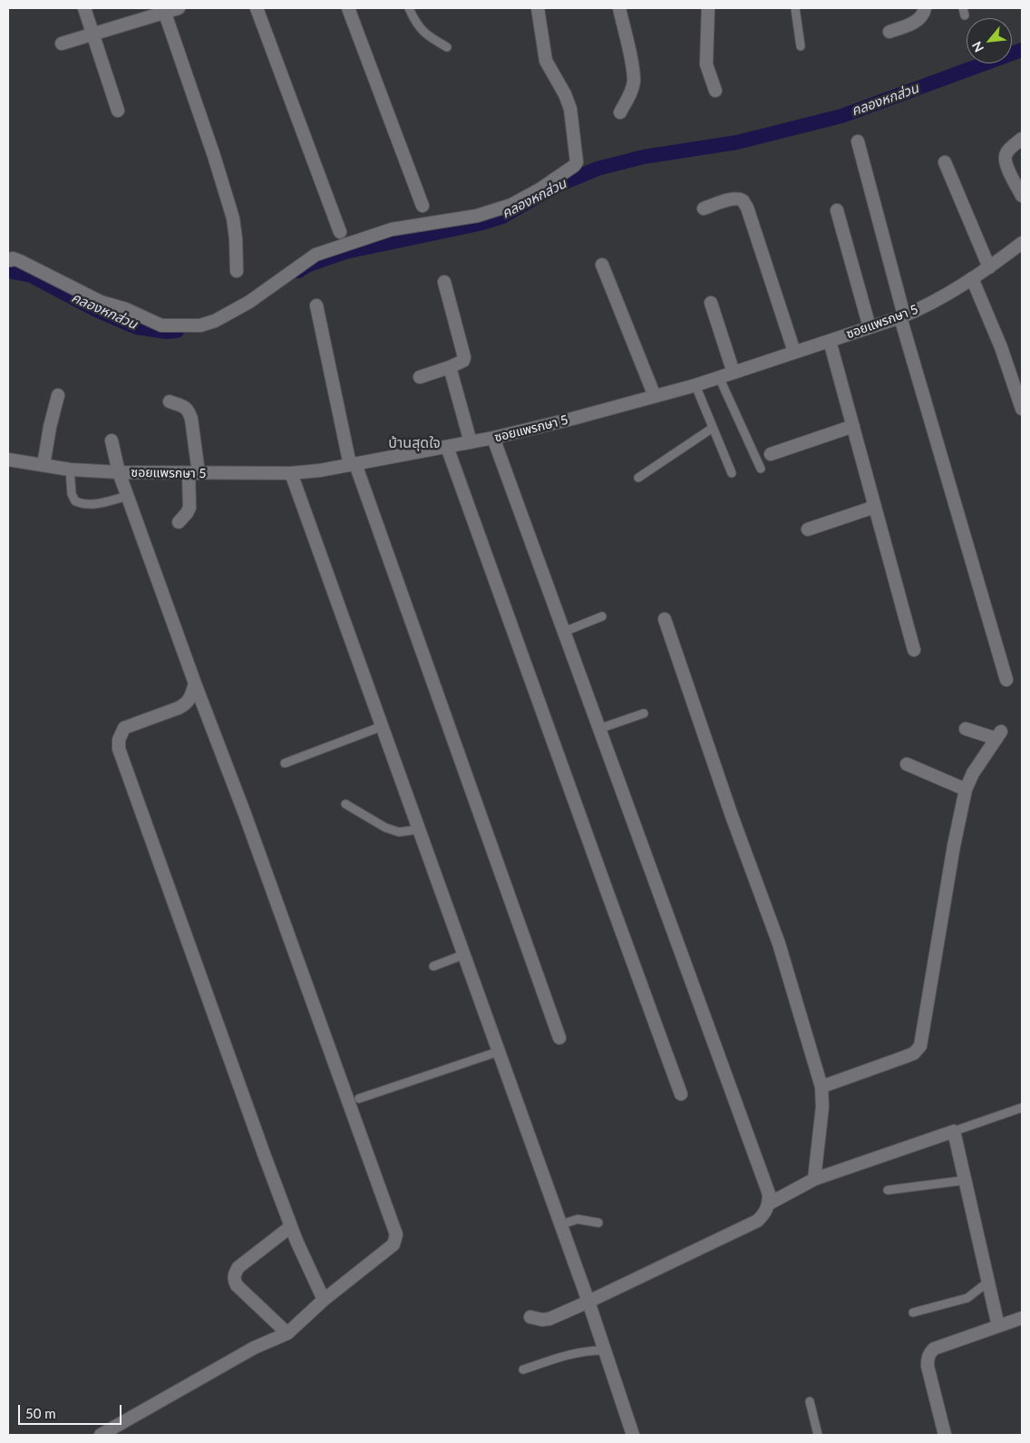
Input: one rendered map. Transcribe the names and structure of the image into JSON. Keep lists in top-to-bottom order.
{
  "streets": {
    "street": ["ซอยแพรกษา 5"]
  },
  "districts": ["บ้านสุดใจ"],
  "water": ["คลองหกส่วน"],
  "scale_bar": "50 m",
  "north": "bottom left"
}
